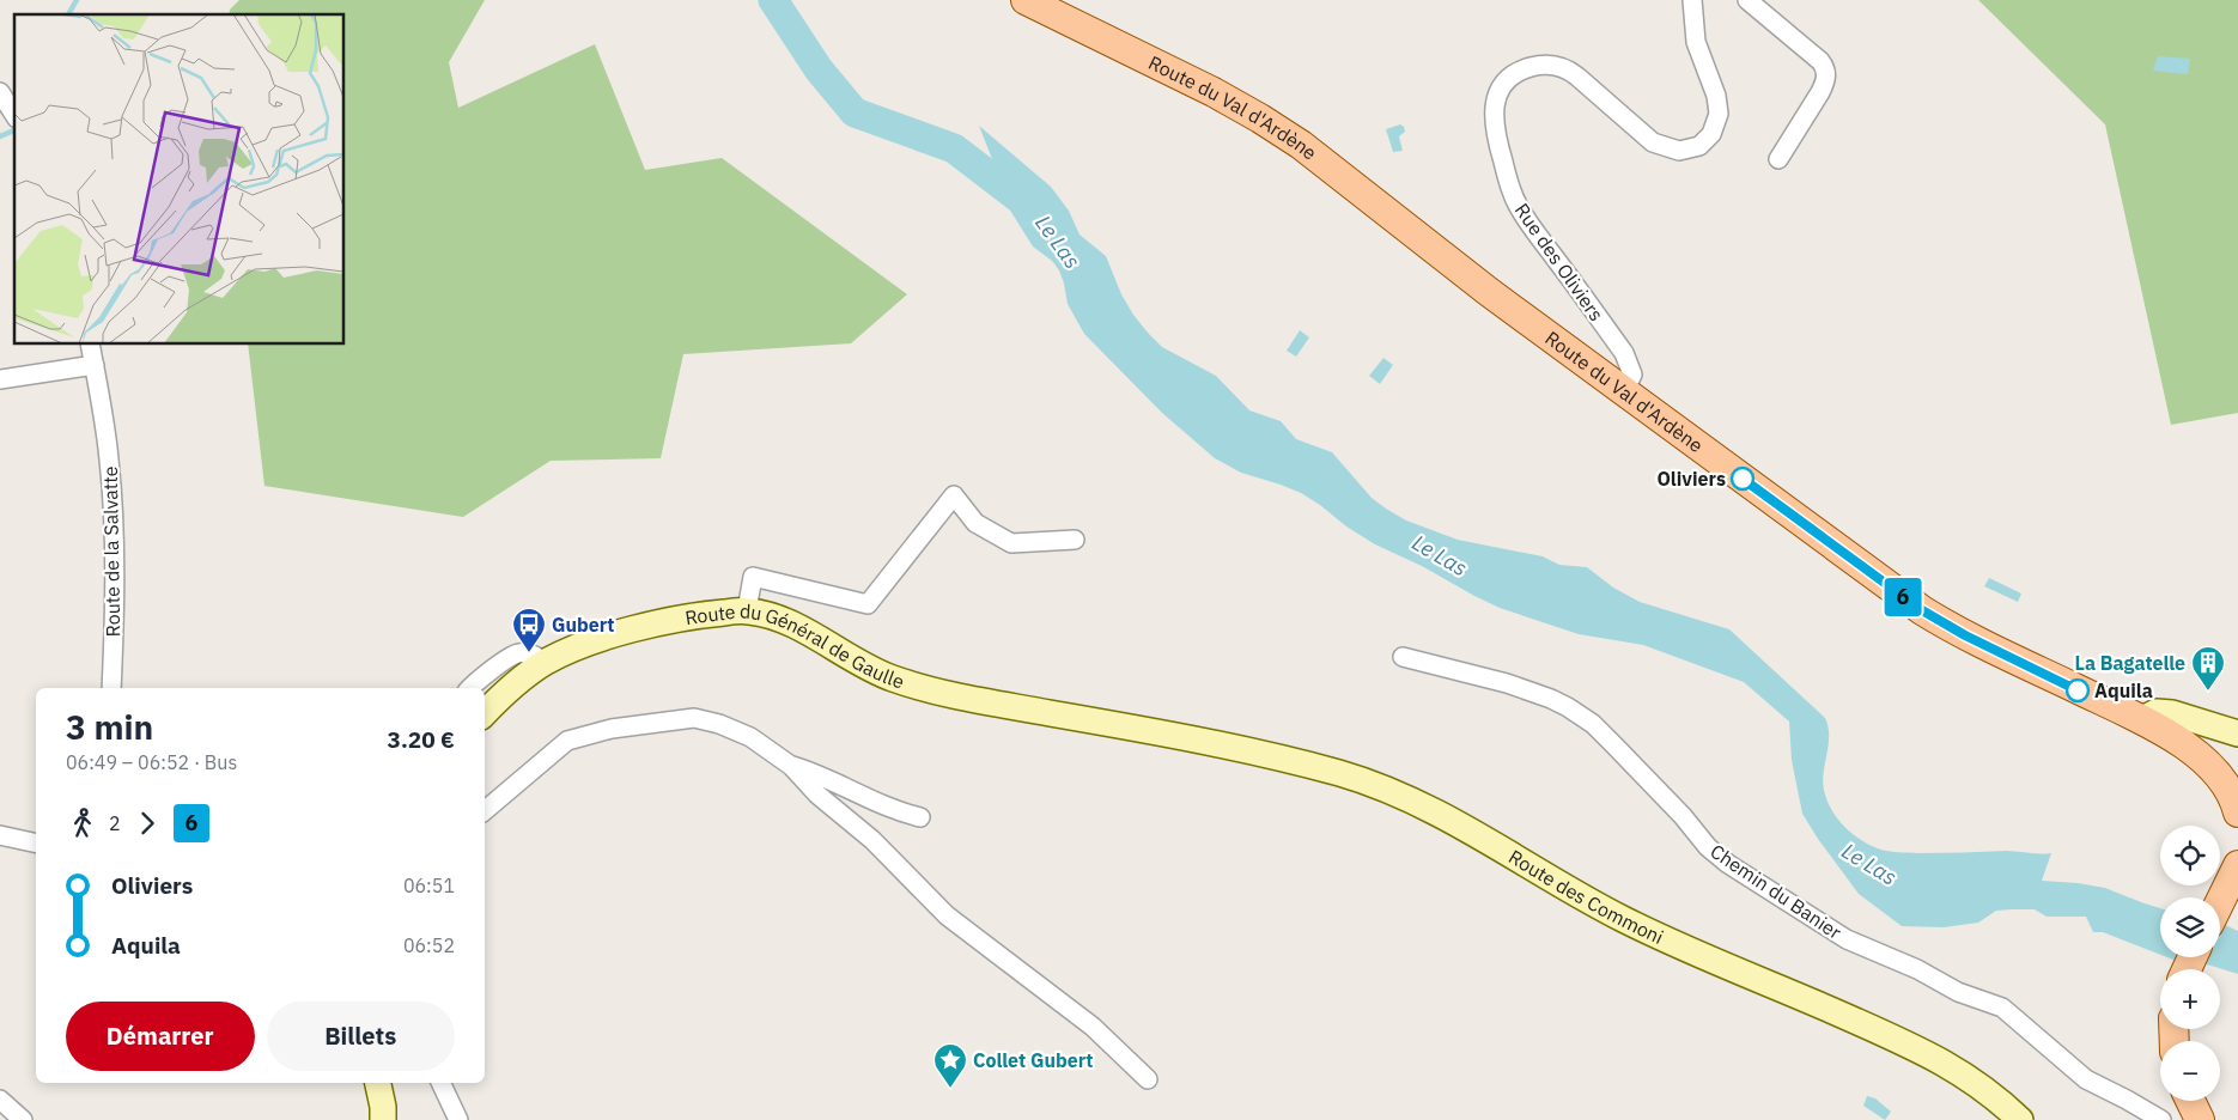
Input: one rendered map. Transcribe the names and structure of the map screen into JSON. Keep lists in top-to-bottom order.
{
  "streets": {
    "main road": ["Route du Val d'Ardène"],
    "street": [
      "Rue des Oliviers",
      "Route de la Salvatte",
      "Route du Général de Gaulle",
      "Chemin du Banier",
      "Route des Commoni"
    ]
  },
  "crossings": [
    ["Route du Val d'Ardène", "Rue des Oliviers"],
    ["Route du Général de Gaulle", "Route des Commoni"]
  ],
  "water": ["Le Las"],
  "places": {
    "other": ["Oliviers", "Aquila"],
    "bus stop": ["Gubert"],
    "building": ["La Bagatelle"],
    "place": ["Collet Gubert"]
  },
  "lines": ["bus line 6"],
  "page": {
    "on_map": "6",
    "heading": ["3 min", "06:49 – 06:52 · Bus", "3.20 €"],
    "legs": ["2", "6"],
    "map_buttons": ["+", "−"],
    "list": [
      {
        "name": "Oliviers",
        "value": "06:51"
      },
      {
        "name": "Aquila",
        "value": "06:52"
      }
    ],
    "buttons": ["Démarrer", "Billets"]
  }
}
